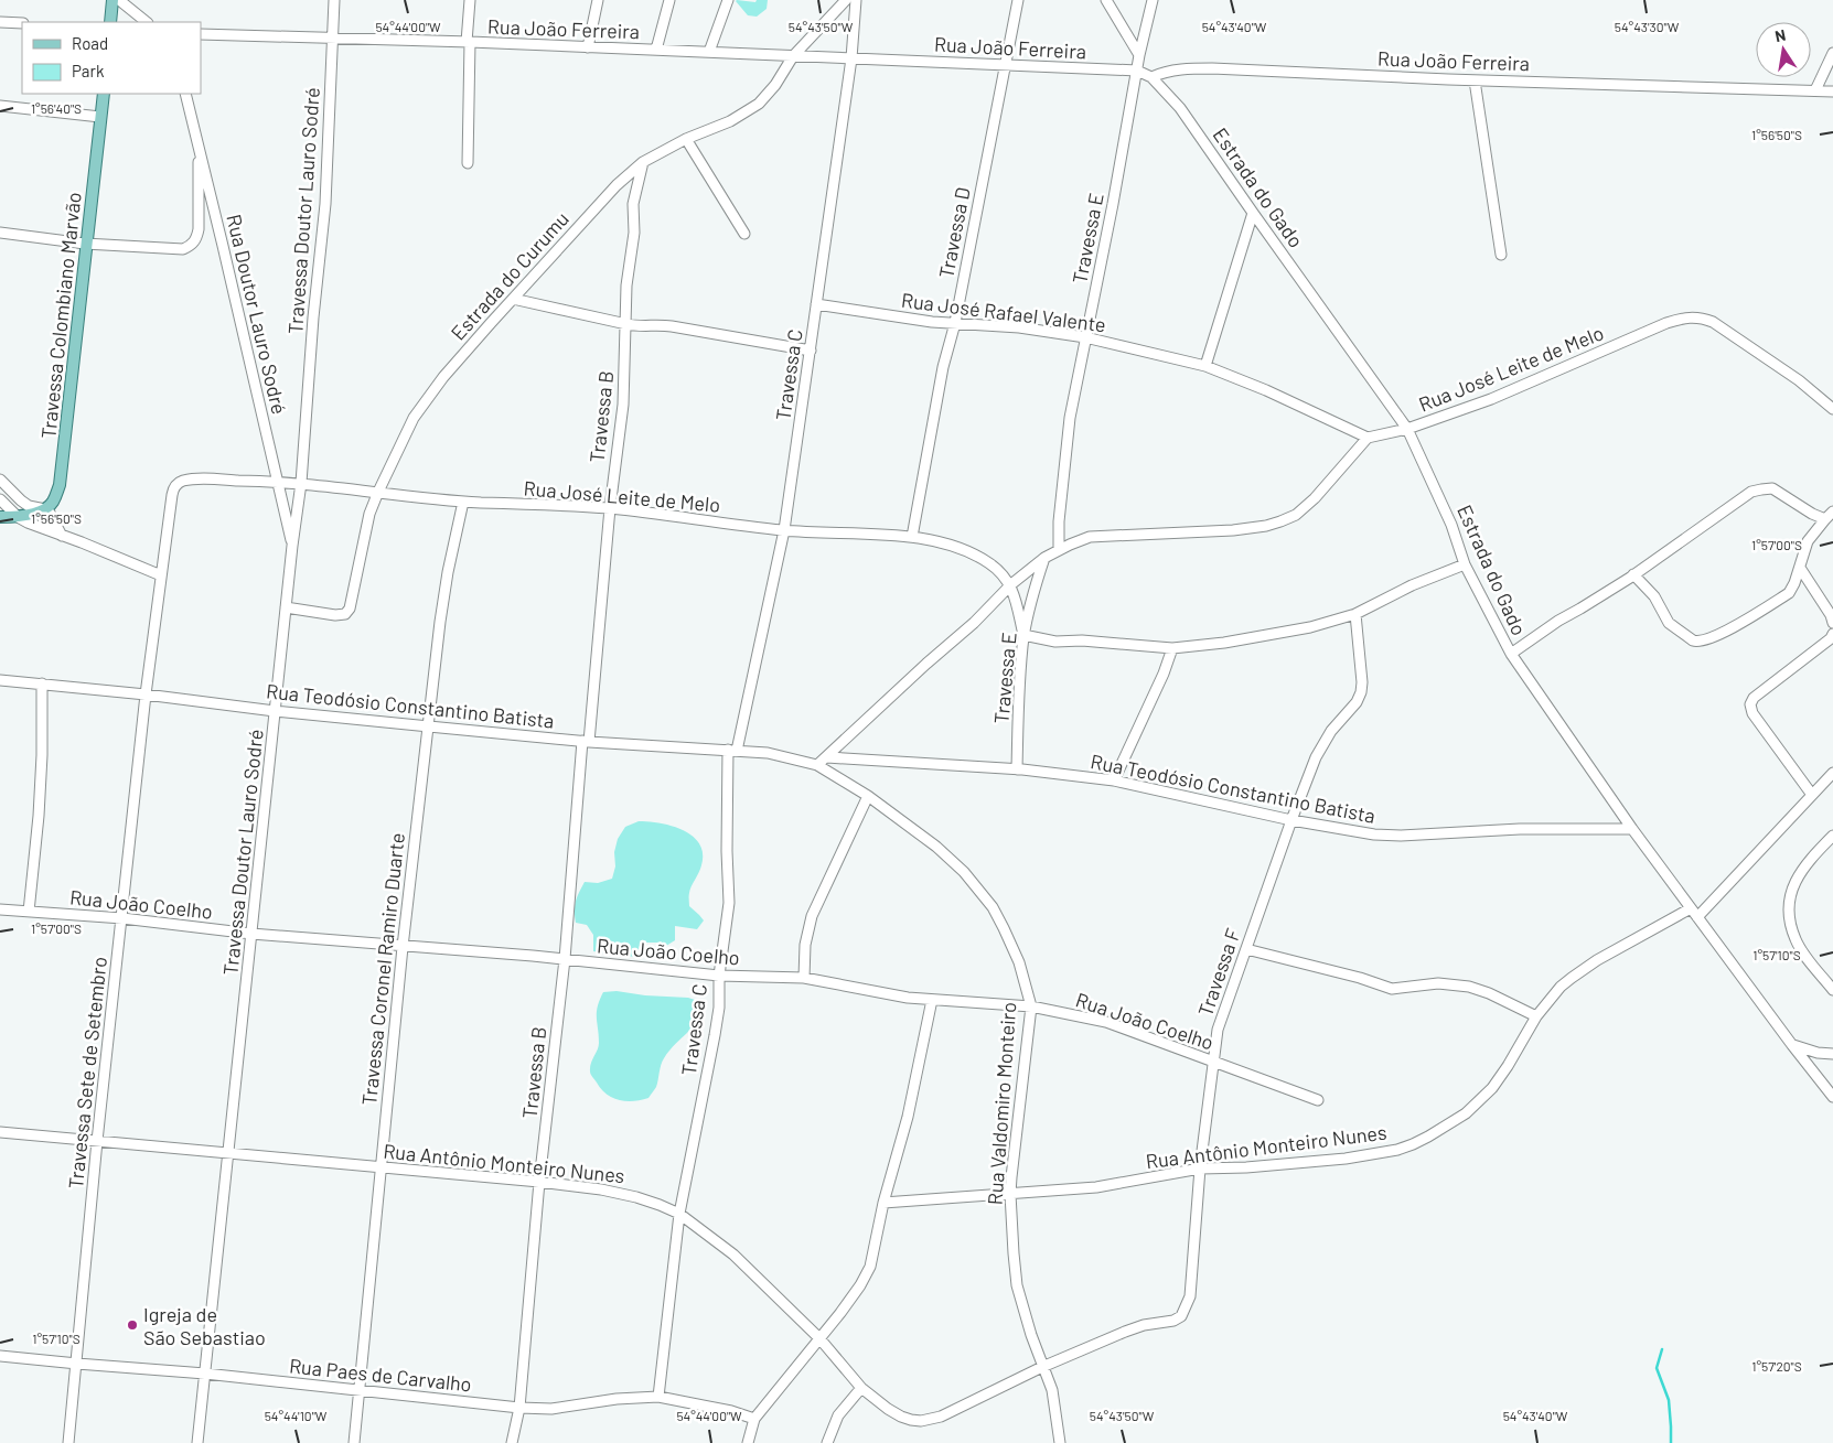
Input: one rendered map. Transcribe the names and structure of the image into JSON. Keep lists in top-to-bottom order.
{
  "streets": {
    "main road": ["Travessa Colombiano Marvão"],
    "street": [
      "Rua João Ferreira",
      "Estrada do Gado",
      "Travessa Doutor Lauro Sodré",
      "Travessa D",
      "Travessa E",
      "Estrada do Curumu",
      "Rua José Rafael Valente",
      "Rua Doutor Lauro Sodré",
      "Rua José Leite de Melo",
      "Travessa C",
      "Travessa B",
      "Rua Teodósio Constantino Batista",
      "Rua João Coelho",
      "Travessa Coronel Ramiro Duarte",
      "Travessa F",
      "Travessa Sete de Setembro",
      "Rua Valdomiro Monteiro",
      "Rua Antônio Monteiro Nunes",
      "Rua Paes de Carvalho"
    ]
  },
  "crossings": [
    ["Rua João Ferreira", "Estrada do Gado"],
    ["Rua João Ferreira", "Travessa Doutor Lauro Sodré"],
    ["Rua João Ferreira", "Travessa D"],
    ["Rua João Ferreira", "Travessa E"],
    ["Rua João Ferreira", "Estrada do Curumu"],
    ["Rua João Ferreira", "Travessa C"],
    ["Estrada do Gado", "Rua José Leite de Melo"],
    ["Estrada do Gado", "Rua Teodósio Constantino Batista"],
    ["Estrada do Gado", "Rua Antônio Monteiro Nunes"],
    ["Travessa Doutor Lauro Sodré", "Estrada do Curumu"],
    ["Travessa Doutor Lauro Sodré", "Rua Doutor Lauro Sodré"],
    ["Travessa Doutor Lauro Sodré", "Rua José Leite de Melo"],
    ["Travessa Doutor Lauro Sodré", "Rua Teodósio Constantino Batista"],
    ["Travessa Doutor Lauro Sodré", "Rua João Coelho"],
    ["Travessa Doutor Lauro Sodré", "Rua Antônio Monteiro Nunes"],
    ["Travessa Doutor Lauro Sodré", "Rua Paes de Carvalho"],
    ["Travessa D", "Rua José Rafael Valente"],
    ["Travessa D", "Rua José Leite de Melo"],
    ["Travessa E", "Rua José Rafael Valente"],
    ["Travessa E", "Rua José Leite de Melo"],
    ["Travessa E", "Rua Teodósio Constantino Batista"],
    ["Estrada do Curumu", "Rua José Leite de Melo"],
    ["Estrada do Curumu", "Travessa B"],
    ["Rua José Rafael Valente", "Rua José Leite de Melo"],
    ["Rua José Rafael Valente", "Travessa C"],
    ["Rua Doutor Lauro Sodré", "Rua José Leite de Melo"],
    ["Rua José Leite de Melo", "Travessa C"],
    ["Rua José Leite de Melo", "Travessa B"],
    ["Rua José Leite de Melo", "Travessa Coronel Ramiro Duarte"],
    ["Rua José Leite de Melo", "Travessa Sete de Setembro"],
    ["Travessa C", "Rua Teodósio Constantino Batista"],
    ["Travessa C", "Rua João Coelho"],
    ["Travessa C", "Rua Antônio Monteiro Nunes"],
    ["Travessa C", "Rua Paes de Carvalho"],
    ["Travessa B", "Rua Teodósio Constantino Batista"],
    ["Travessa B", "Rua João Coelho"],
    ["Travessa B", "Rua Antônio Monteiro Nunes"],
    ["Travessa B", "Rua Paes de Carvalho"],
    ["Rua Teodósio Constantino Batista", "Travessa Coronel Ramiro Duarte"],
    ["Rua Teodósio Constantino Batista", "Travessa F"],
    ["Rua Teodósio Constantino Batista", "Travessa Sete de Setembro"],
    ["Rua Teodósio Constantino Batista", "Rua Valdomiro Monteiro"],
    ["Rua João Coelho", "Travessa Coronel Ramiro Duarte"],
    ["Rua João Coelho", "Travessa F"],
    ["Rua João Coelho", "Travessa Sete de Setembro"],
    ["Rua João Coelho", "Rua Valdomiro Monteiro"],
    ["Travessa Coronel Ramiro Duarte", "Rua Antônio Monteiro Nunes"],
    ["Travessa Coronel Ramiro Duarte", "Rua Paes de Carvalho"],
    ["Travessa F", "Rua Valdomiro Monteiro"],
    ["Travessa F", "Rua Antônio Monteiro Nunes"],
    ["Travessa Sete de Setembro", "Rua Antônio Monteiro Nunes"],
    ["Travessa Sete de Setembro", "Rua Paes de Carvalho"],
    ["Rua Valdomiro Monteiro", "Rua Antônio Monteiro Nunes"]
  ],
  "places": ["Igreja de São Sebastiao"],
  "legend": ["Road", "Park"],
  "north": "top",
  "coordinates": [
    "54°44'00\"W",
    "54°43'50\"W",
    "54°43'40\"W",
    "54°43'30\"W",
    "1°56'40\"S",
    "1°56'50\"S",
    "1°57'00\"S",
    "1°57'10\"S",
    "1°57'20\"S",
    "54°44'10\"W"
  ]
}
